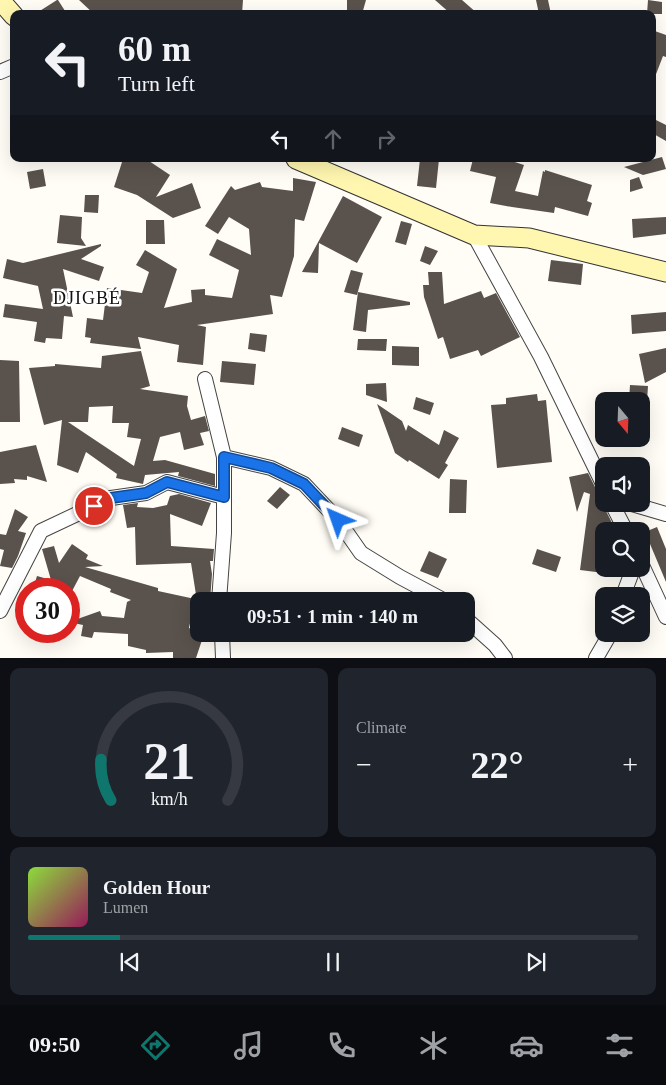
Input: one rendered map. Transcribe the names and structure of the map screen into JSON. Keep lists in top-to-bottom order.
{
  "districts": ["DJIGBÉ"],
  "north": "bottom",
  "page": {
    "turn": ["60 m", "Turn left"],
    "limit": "30",
    "trip": "09:51 · 1 min · 140 m",
    "tile": "Climate",
    "heat": ["−", "22°", "+"],
    "song": ["Golden Hour", "Lumen"],
    "tabs": "09:50",
    "gauge": ["21", "km/h"]
  }
}
